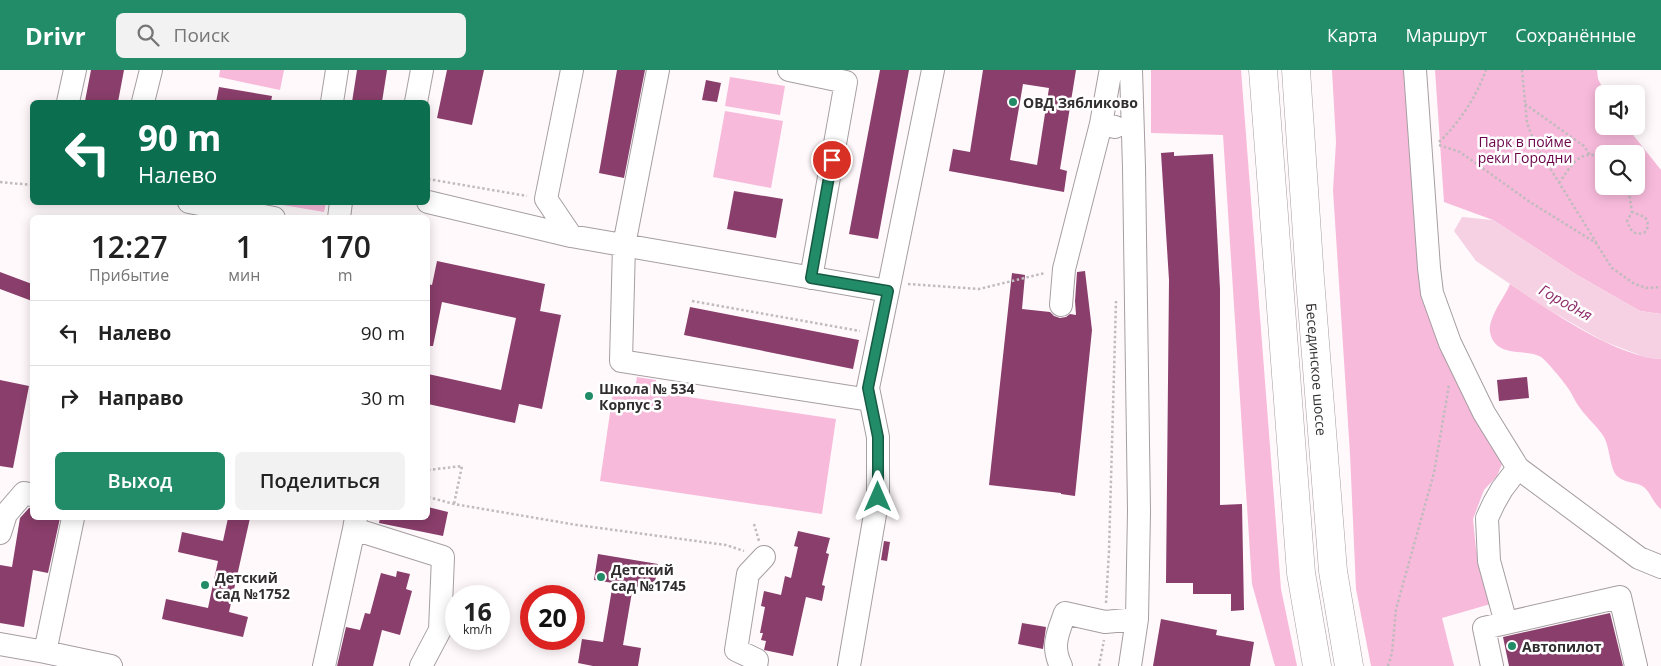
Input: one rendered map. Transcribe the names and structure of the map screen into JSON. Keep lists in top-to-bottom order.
{
  "streets": {
    "main road": ["Бесединское шоссе"]
  },
  "water": ["Городня"],
  "parks": ["Парк в пойме реки Городни"],
  "places": [
    "ОВД Зябликово",
    "Школа № 534 Корпус 3",
    "Детский сад №1745",
    "Детский сад №1752",
    "Автопилот"
  ],
  "page": {
    "header": "Drivr",
    "search": "Поиск",
    "nav": ["Карта", "Маршрут", "Сохранённые"],
    "turn": ["90 m", "Налево"],
    "eta": [
      "12:27",
      "Прибытие",
      "1",
      "мин",
      "170",
      "m"
    ],
    "list": [
      {
        "name": "Налево",
        "value": "90 m"
      },
      {
        "name": "Направо",
        "value": "30 m"
      }
    ],
    "buttons": ["Выход", "Поделиться"],
    "speed": "16 km/h",
    "limit": "20"
  }
}
